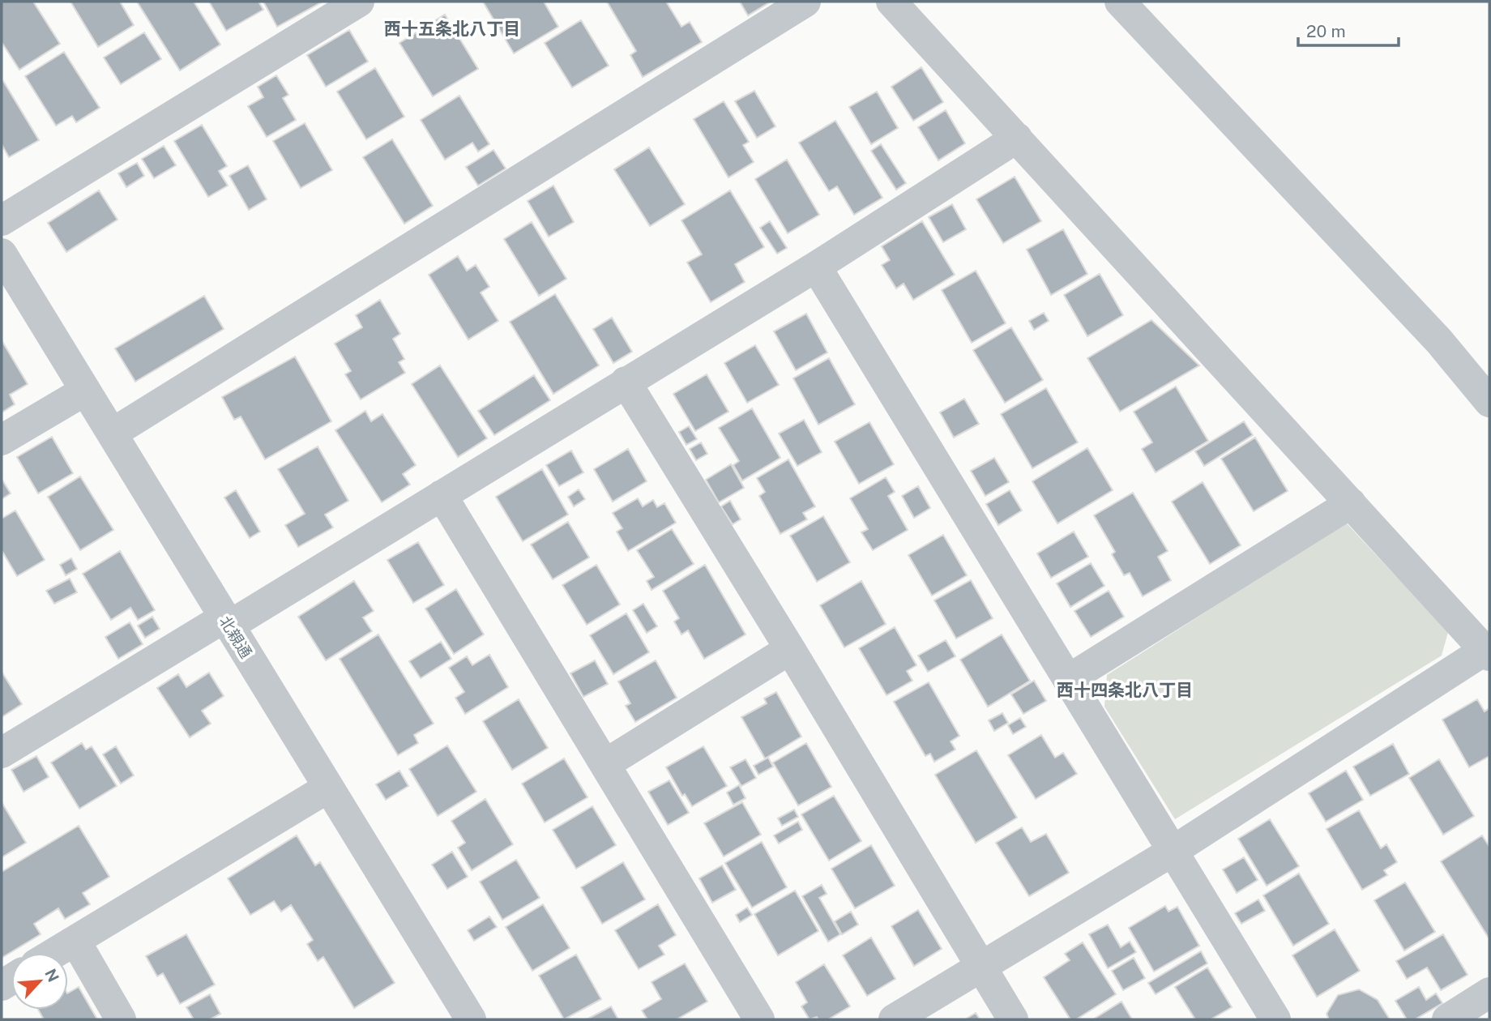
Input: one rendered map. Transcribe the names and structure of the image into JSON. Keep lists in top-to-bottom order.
{
  "streets": {
    "street": ["北親通"]
  },
  "districts": ["西十五条北八丁目", "西十四条北八丁目"],
  "scale_bar": "20 m",
  "north": "top right"
}
